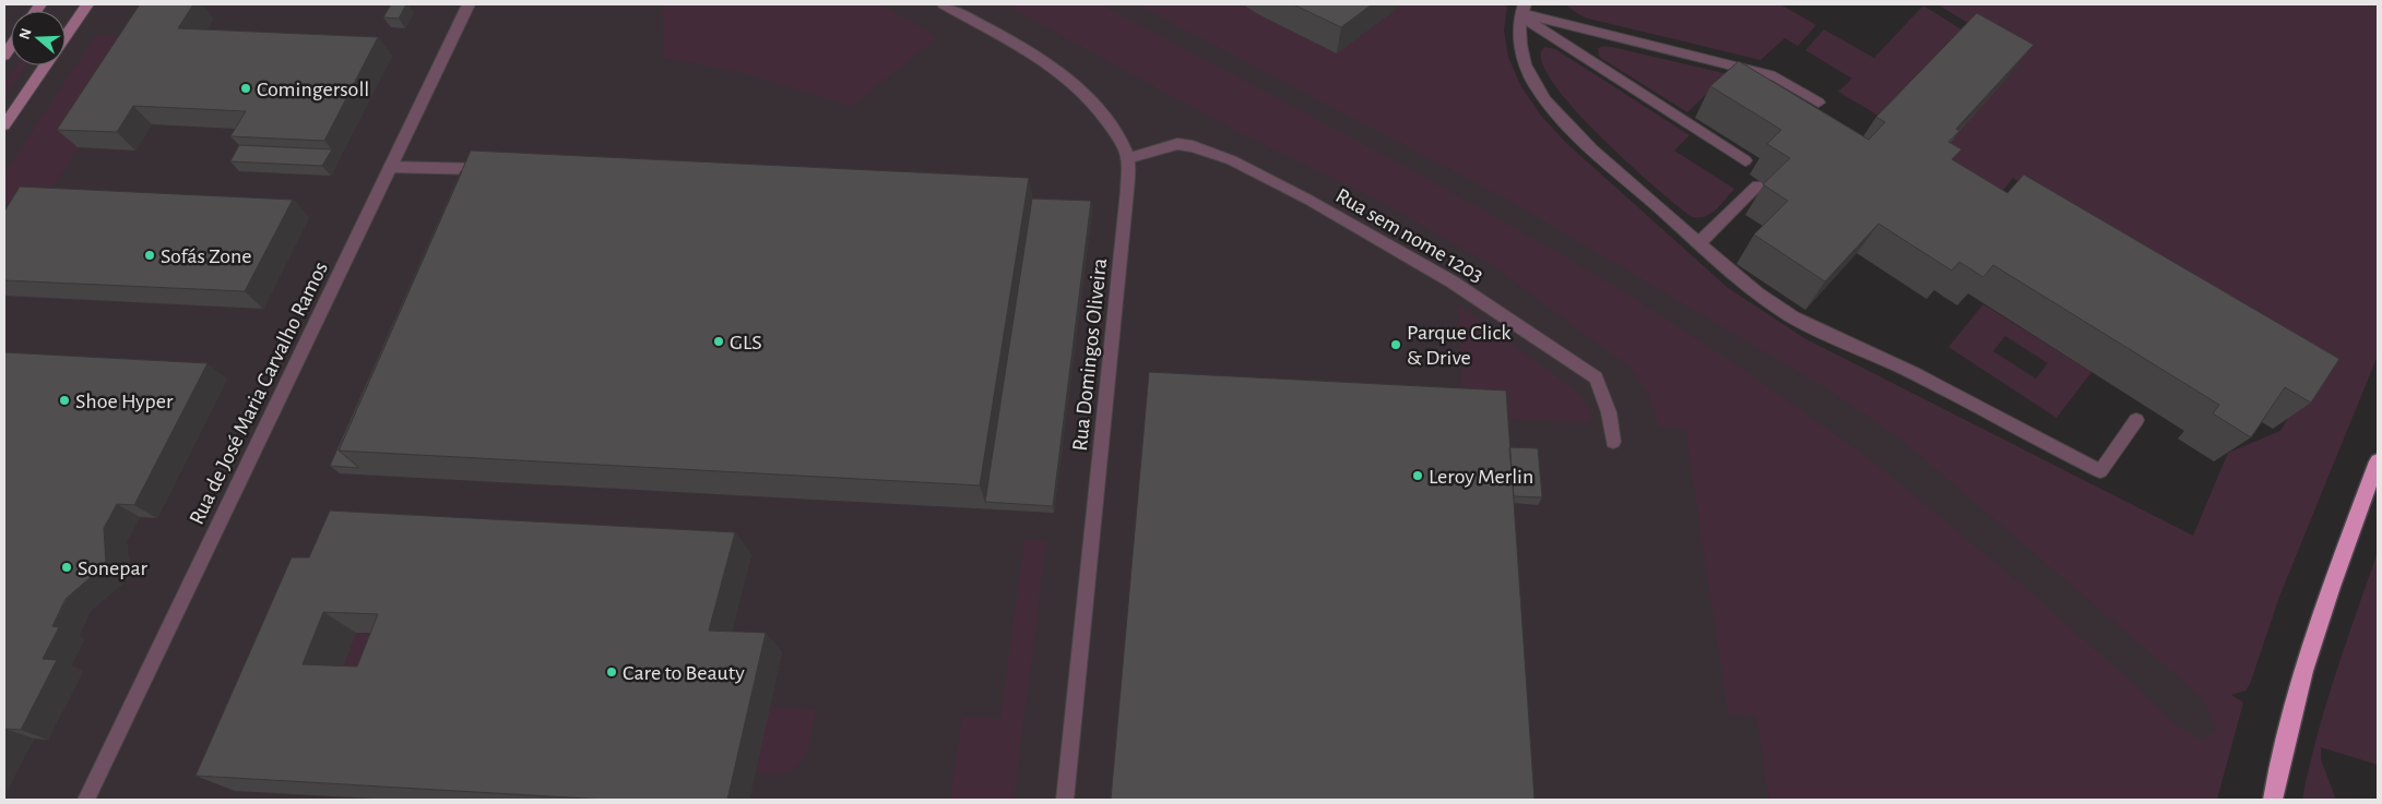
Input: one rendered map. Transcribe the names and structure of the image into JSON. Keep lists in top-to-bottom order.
{
  "streets": {
    "street": ["Rua sem nome 1203", "Rua Domingos Oliveira", "Rua de José Maria Carvalho Ramos"]
  },
  "crossings": [
    ["Rua sem nome 1203", "Rua Domingos Oliveira"]
  ],
  "places": [
    "Comingersoll",
    "Sofás Zone",
    "GLS",
    "Parque Click & Drive",
    "Shoe Hyper",
    "Leroy Merlin",
    "Sonepar",
    "Care to Beauty"
  ],
  "north": "left"
}
